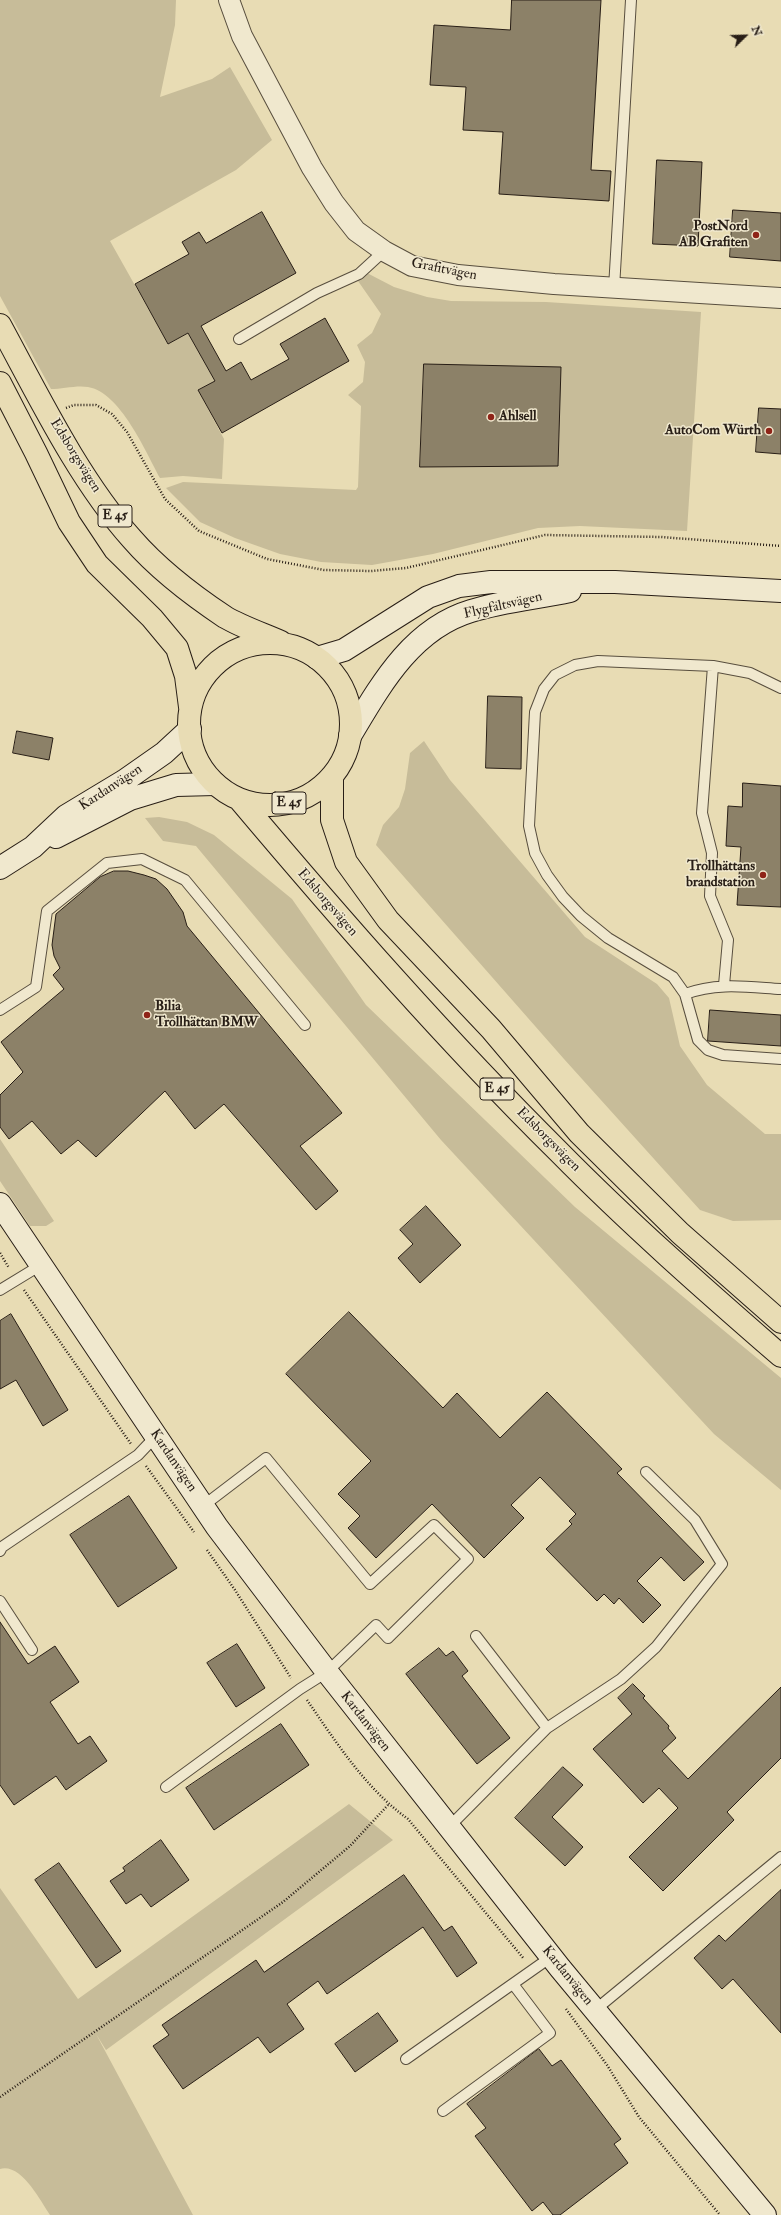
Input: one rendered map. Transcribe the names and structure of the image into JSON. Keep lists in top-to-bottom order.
{
  "streets": {
    "highway": ["Edsborgsvägen", "E 45"],
    "street": ["Grafitvägen", "Flygfältsvägen", "Kardanvägen"]
  },
  "crossings": [
    ["Edsborgsvägen", "E 45"],
    ["E 45", "Flygfältsvägen"],
    ["E 45", "Kardanvägen"]
  ],
  "places": [
    "PostNord AB Grafiten",
    "Ahlsell",
    "AutoCom Würth",
    "Trollhättans brandstation",
    "Bilia Trollhättan BMW"
  ],
  "north": "top right"
}
